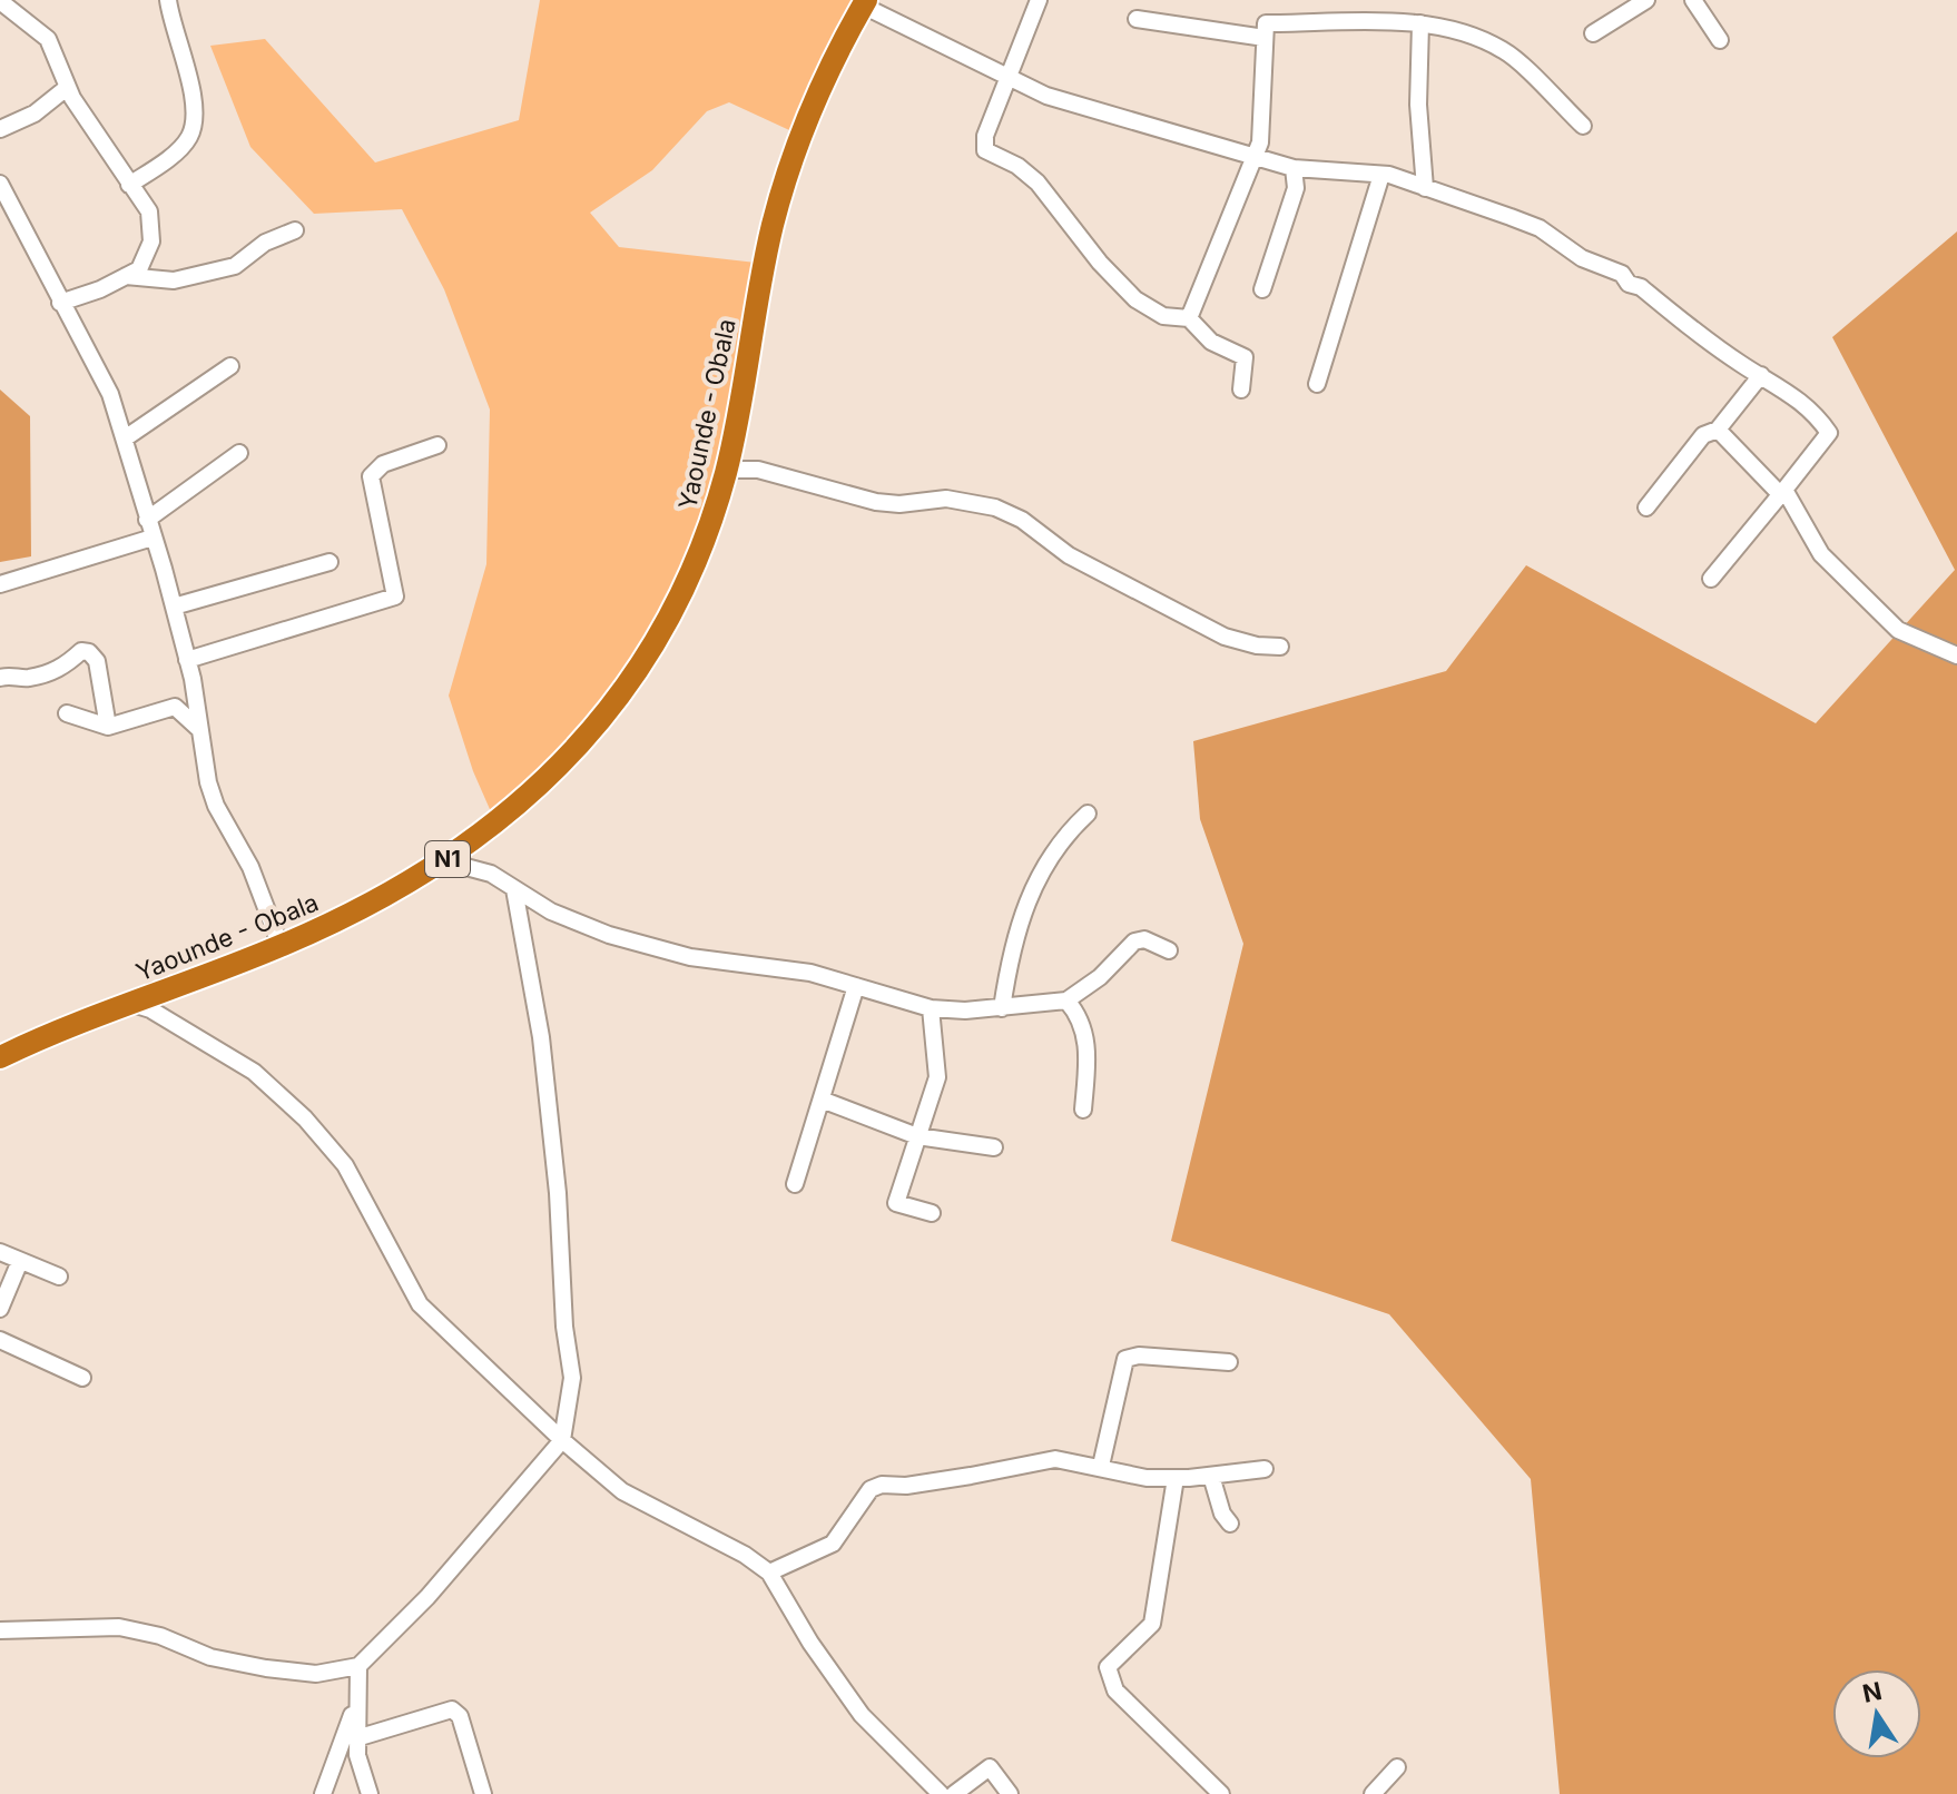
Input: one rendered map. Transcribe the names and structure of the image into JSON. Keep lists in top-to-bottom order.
{
  "streets": {
    "highway": ["Yaounde - Obala", "N1"]
  },
  "north": "top"
}
